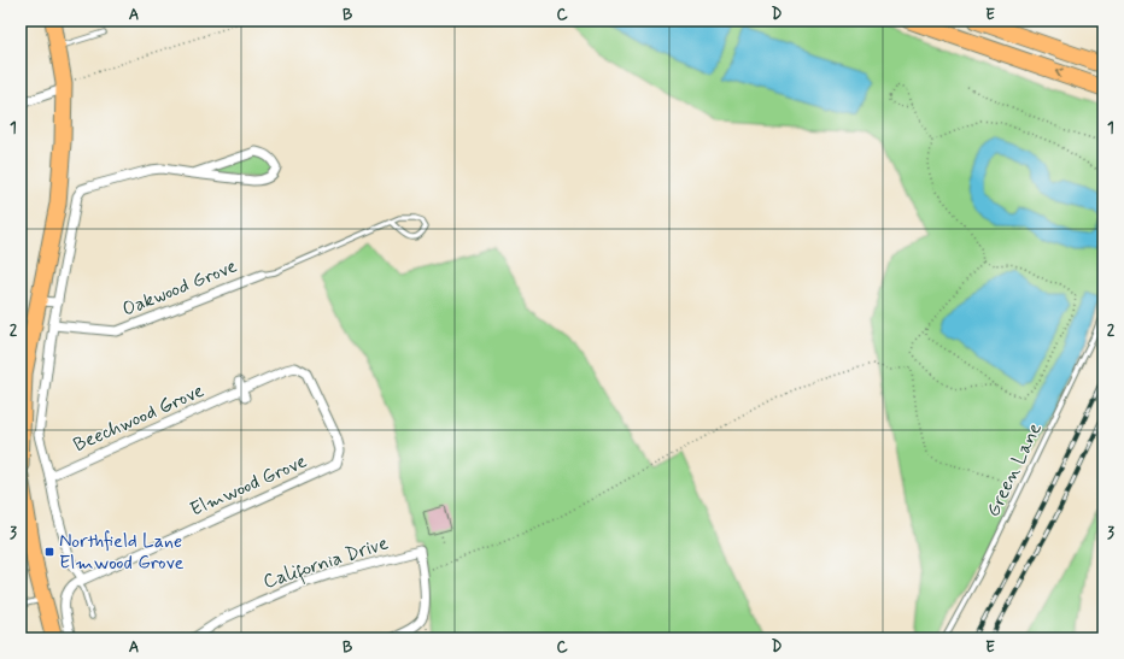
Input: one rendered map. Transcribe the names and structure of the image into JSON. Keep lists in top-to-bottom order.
{
  "streets": {
    "street": [
      "Oakwood Grove",
      "Beechwood Grove",
      "Elmwood Grove",
      "California Drive"
    ],
    "lane": ["Green Lane"]
  },
  "crossings": [
    ["Beechwood Grove", "Elmwood Grove"]
  ],
  "places": {
    "transit": ["Northfield Lane Elmwood Grove"]
  },
  "grid": {
    "columns": [
      "A",
      "B",
      "C",
      "D",
      "E"
    ],
    "rows": ["1", "2", "3"]
  }
}
